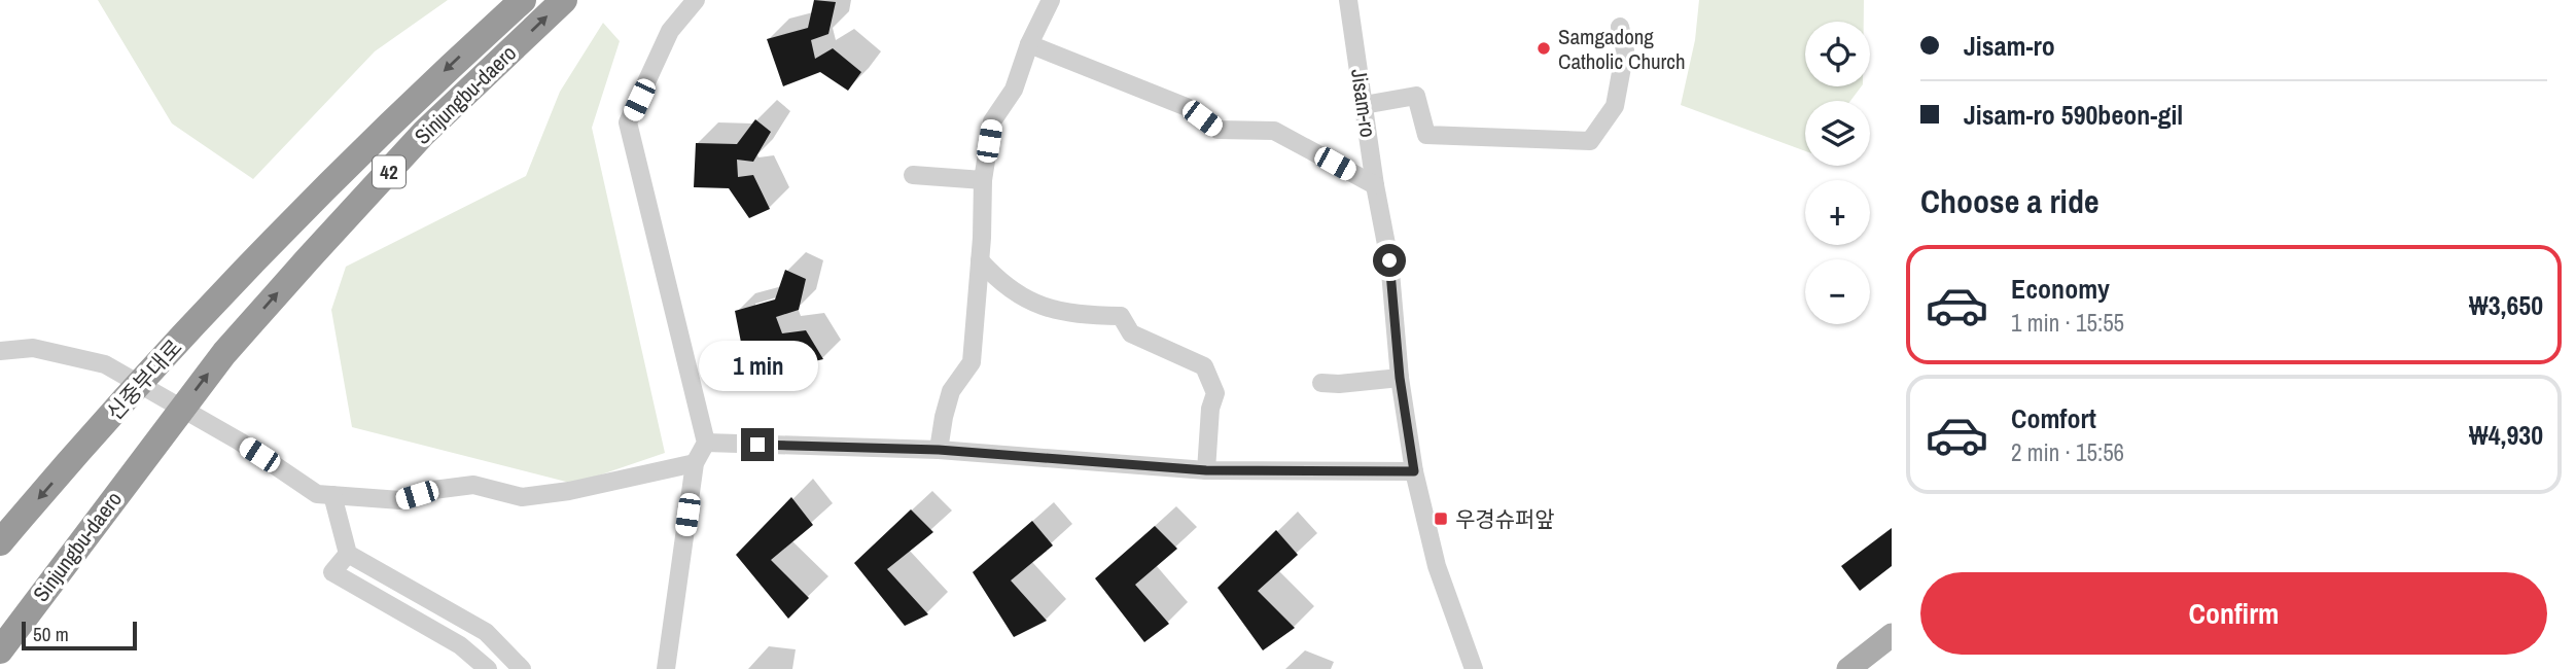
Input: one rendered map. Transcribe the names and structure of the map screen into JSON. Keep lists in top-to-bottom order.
{
  "streets": {
    "highway": ["Sinjungbu-daero", "42", "신중부대로"],
    "street": ["Jisam-ro"]
  },
  "crossings": [
    ["Sinjungbu-daero", "신중부대로"]
  ],
  "places": {
    "other": ["Samgadong Catholic Church"],
    "transit": ["우경슈퍼앞"]
  },
  "scale_bar": "50 m",
  "page": {
    "banner": ["Jisam-ro", "Jisam-ro 590beon-gil"],
    "map_buttons": ["+", "−"],
    "heading": "Choose a ride",
    "list": [
      {
        "name": "Economy",
        "note": "1 min · 15:55",
        "value": "₩3,650"
      },
      {
        "name": "Comfort",
        "note": "2 min · 15:56",
        "value": "₩4,930"
      }
    ],
    "bubble": "1 min",
    "buttons": "Confirm",
    "scale": "50 m"
  }
}
